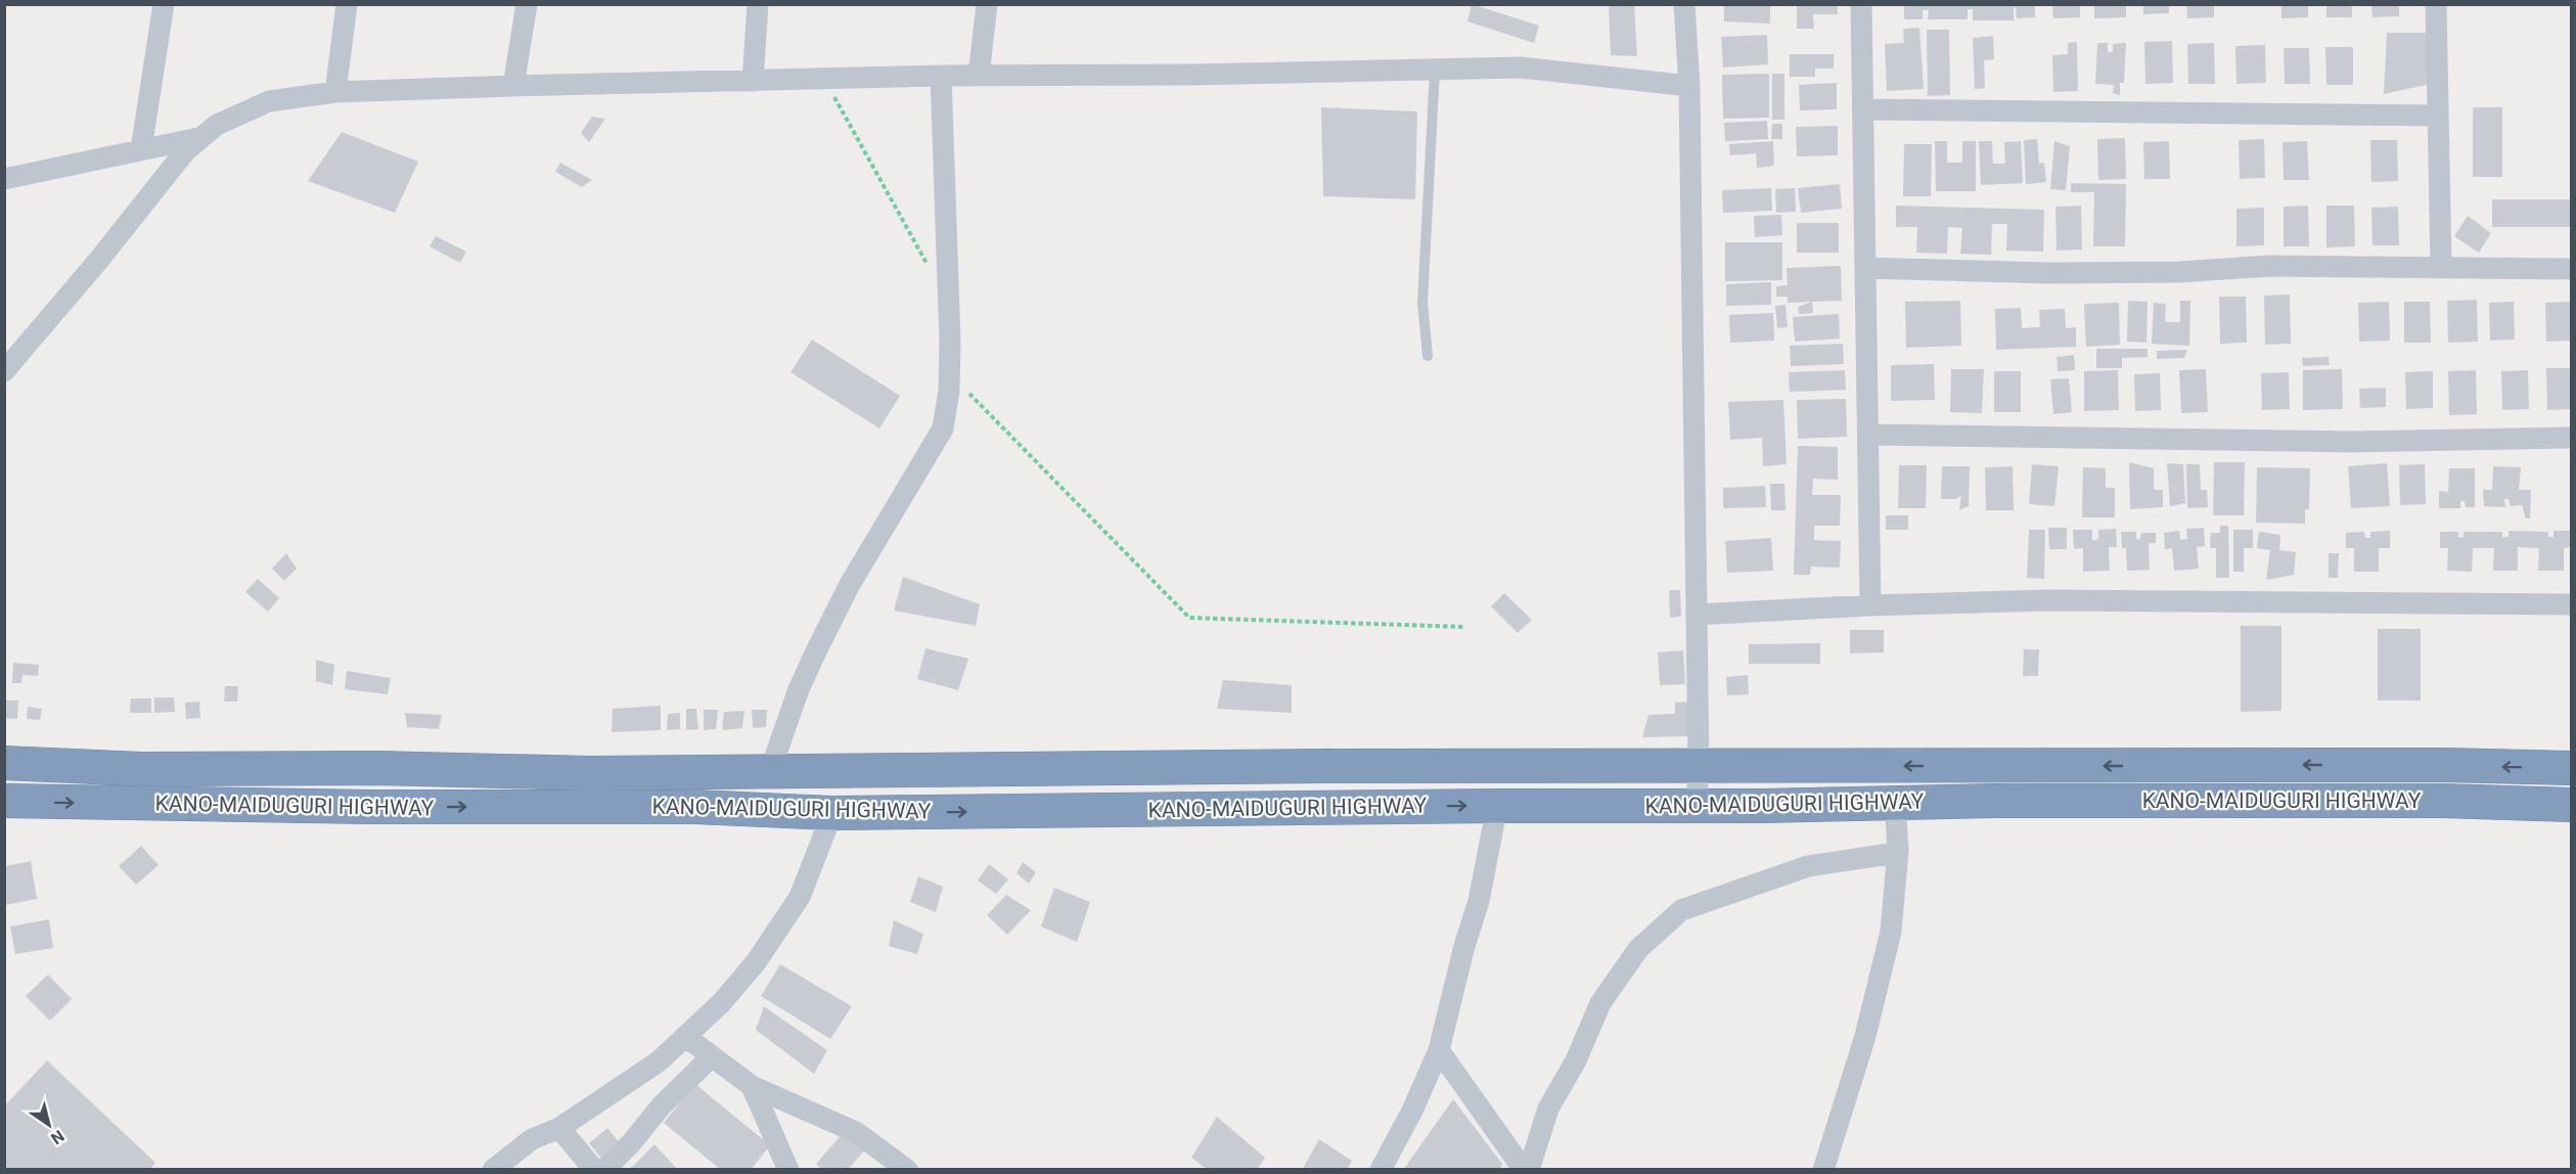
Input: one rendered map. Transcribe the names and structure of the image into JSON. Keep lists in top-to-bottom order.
{
  "streets": {
    "highway": ["KANO-MAIDUGURI HIGHWAY"]
  },
  "north": "bottom right"
}
